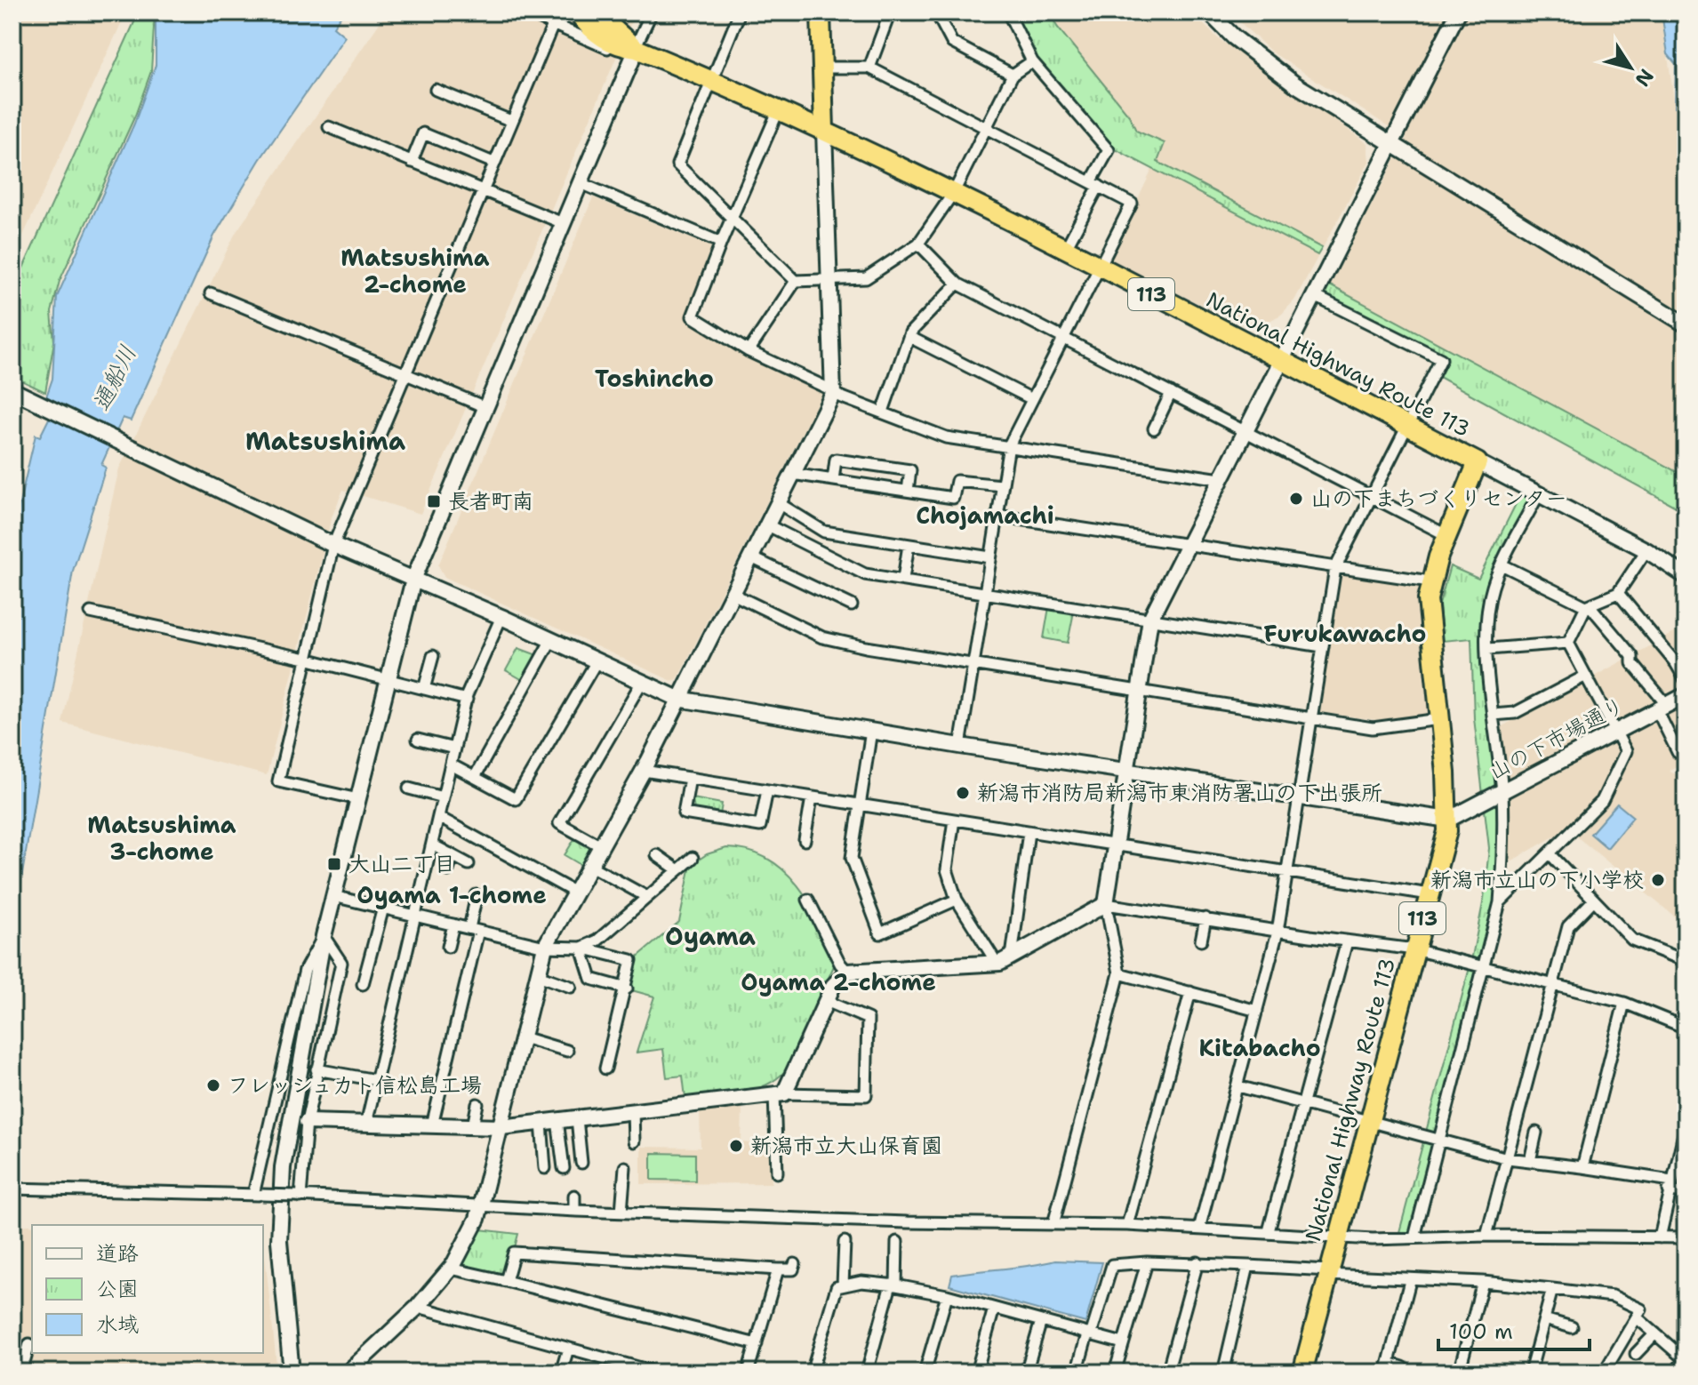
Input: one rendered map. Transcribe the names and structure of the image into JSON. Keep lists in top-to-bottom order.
{
  "streets": {
    "highway": ["113", "National Highway Route 113"],
    "street": ["山の下市場通り"]
  },
  "crossings": [
    ["113", "National Highway Route 113"],
    ["National Highway Route 113", "山の下市場通り"]
  ],
  "districts": [
    "Matsushima 2-chome",
    "Toshincho",
    "Matsushima",
    "Chojamachi",
    "Furukawacho",
    "Matsushima 3-chome",
    "Oyama 1-chome",
    "Oyama",
    "Oyama 2-chome",
    "Kitabacho"
  ],
  "water": ["通船川"],
  "places": {
    "other": [
      "山の下まちづくりセンター",
      "新潟市消防局新潟市東消防署山の下出張所",
      "新潟市立山の下小学校",
      "フレッシュカト信松島工場",
      "新潟市立大山保育園"
    ],
    "transit": ["長者町南", "大山二丁目"]
  },
  "legend": ["道路", "公園", "水域"],
  "scale_bar": "100 m",
  "north": "bottom right"
}
